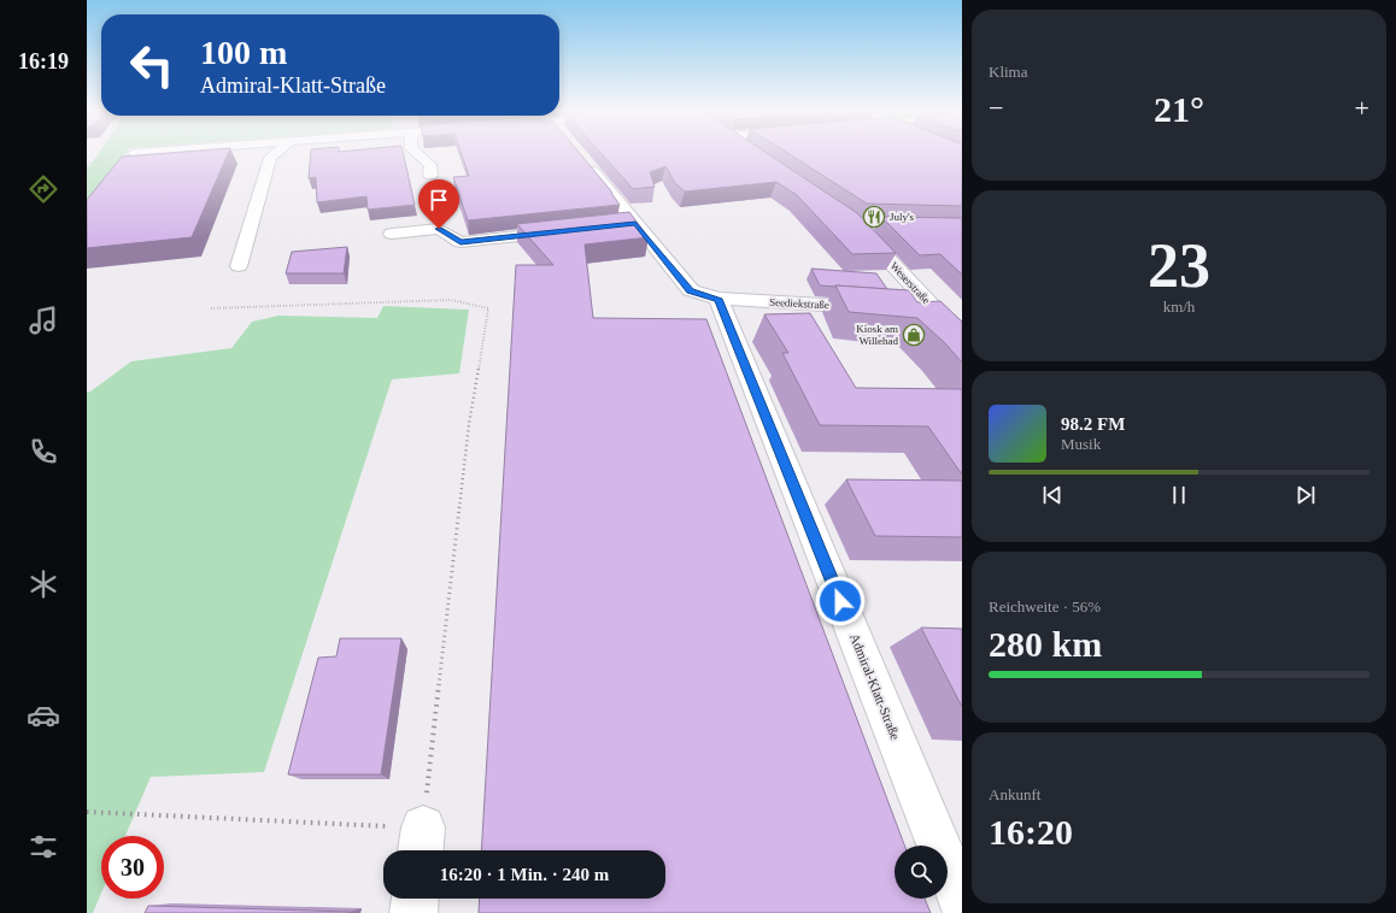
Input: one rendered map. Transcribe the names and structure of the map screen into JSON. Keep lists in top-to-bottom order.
{
  "streets": {
    "street": ["Weserstraße", "Seediekstraße", "Admiral-Klatt-Straße"]
  },
  "crossings": [
    ["Seediekstraße", "Admiral-Klatt-Straße"]
  ],
  "places": {
    "restaurant": ["July's"],
    "shop": ["Kiosk am Willehad"]
  },
  "page": {
    "tabs": "16:19",
    "tile": [
      "Klima",
      ["23", "km/h"],
      ["Reichweite · 56%", "280 km"],
      ["Ankunft", "16:20"]
    ],
    "turn": ["100 m", "Admiral-Klatt-Straße"],
    "heat": ["−", "21°", "+"],
    "song": ["98.2 FM", "Musik"],
    "limit": "30",
    "trip": "16:20 · 1 Min. · 240 m"
  }
}
